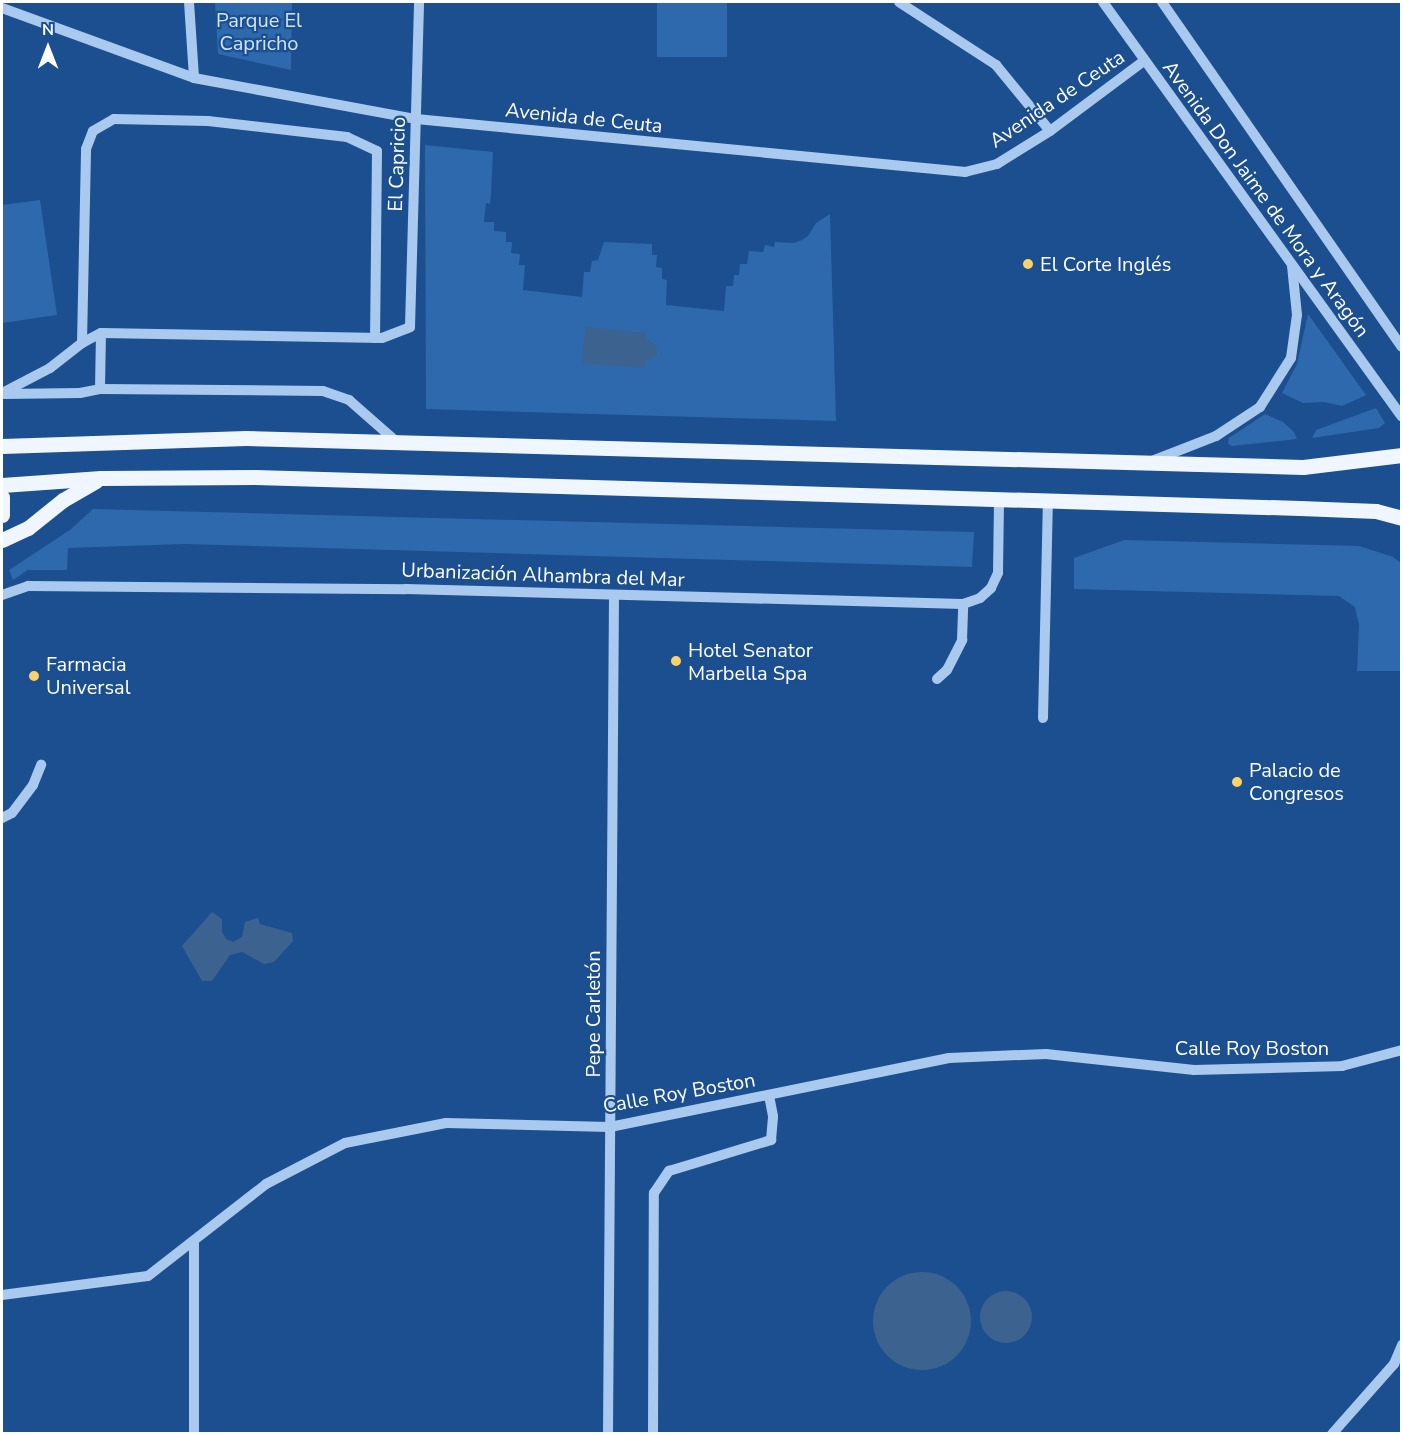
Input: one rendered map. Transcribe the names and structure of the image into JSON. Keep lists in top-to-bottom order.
{
  "streets": {
    "street": [
      "Avenida de Ceuta",
      "El Capricio",
      "Avenida Don Jaime de Mora y Aragón",
      "Urbanización Alhambra del Mar",
      "Pepe Carletón",
      "Calle Roy Boston"
    ]
  },
  "crossings": [
    ["Avenida de Ceuta", "El Capricio"],
    ["Avenida de Ceuta", "Avenida Don Jaime de Mora y Aragón"],
    ["Urbanización Alhambra del Mar", "Pepe Carletón"],
    ["Pepe Carletón", "Calle Roy Boston"]
  ],
  "parks": ["Parque El Capricho"],
  "places": [
    "El Corte Inglés",
    "Hotel Senator Marbella Spa",
    "Farmacia Universal",
    "Palacio de Congresos"
  ],
  "north": "top"
}
